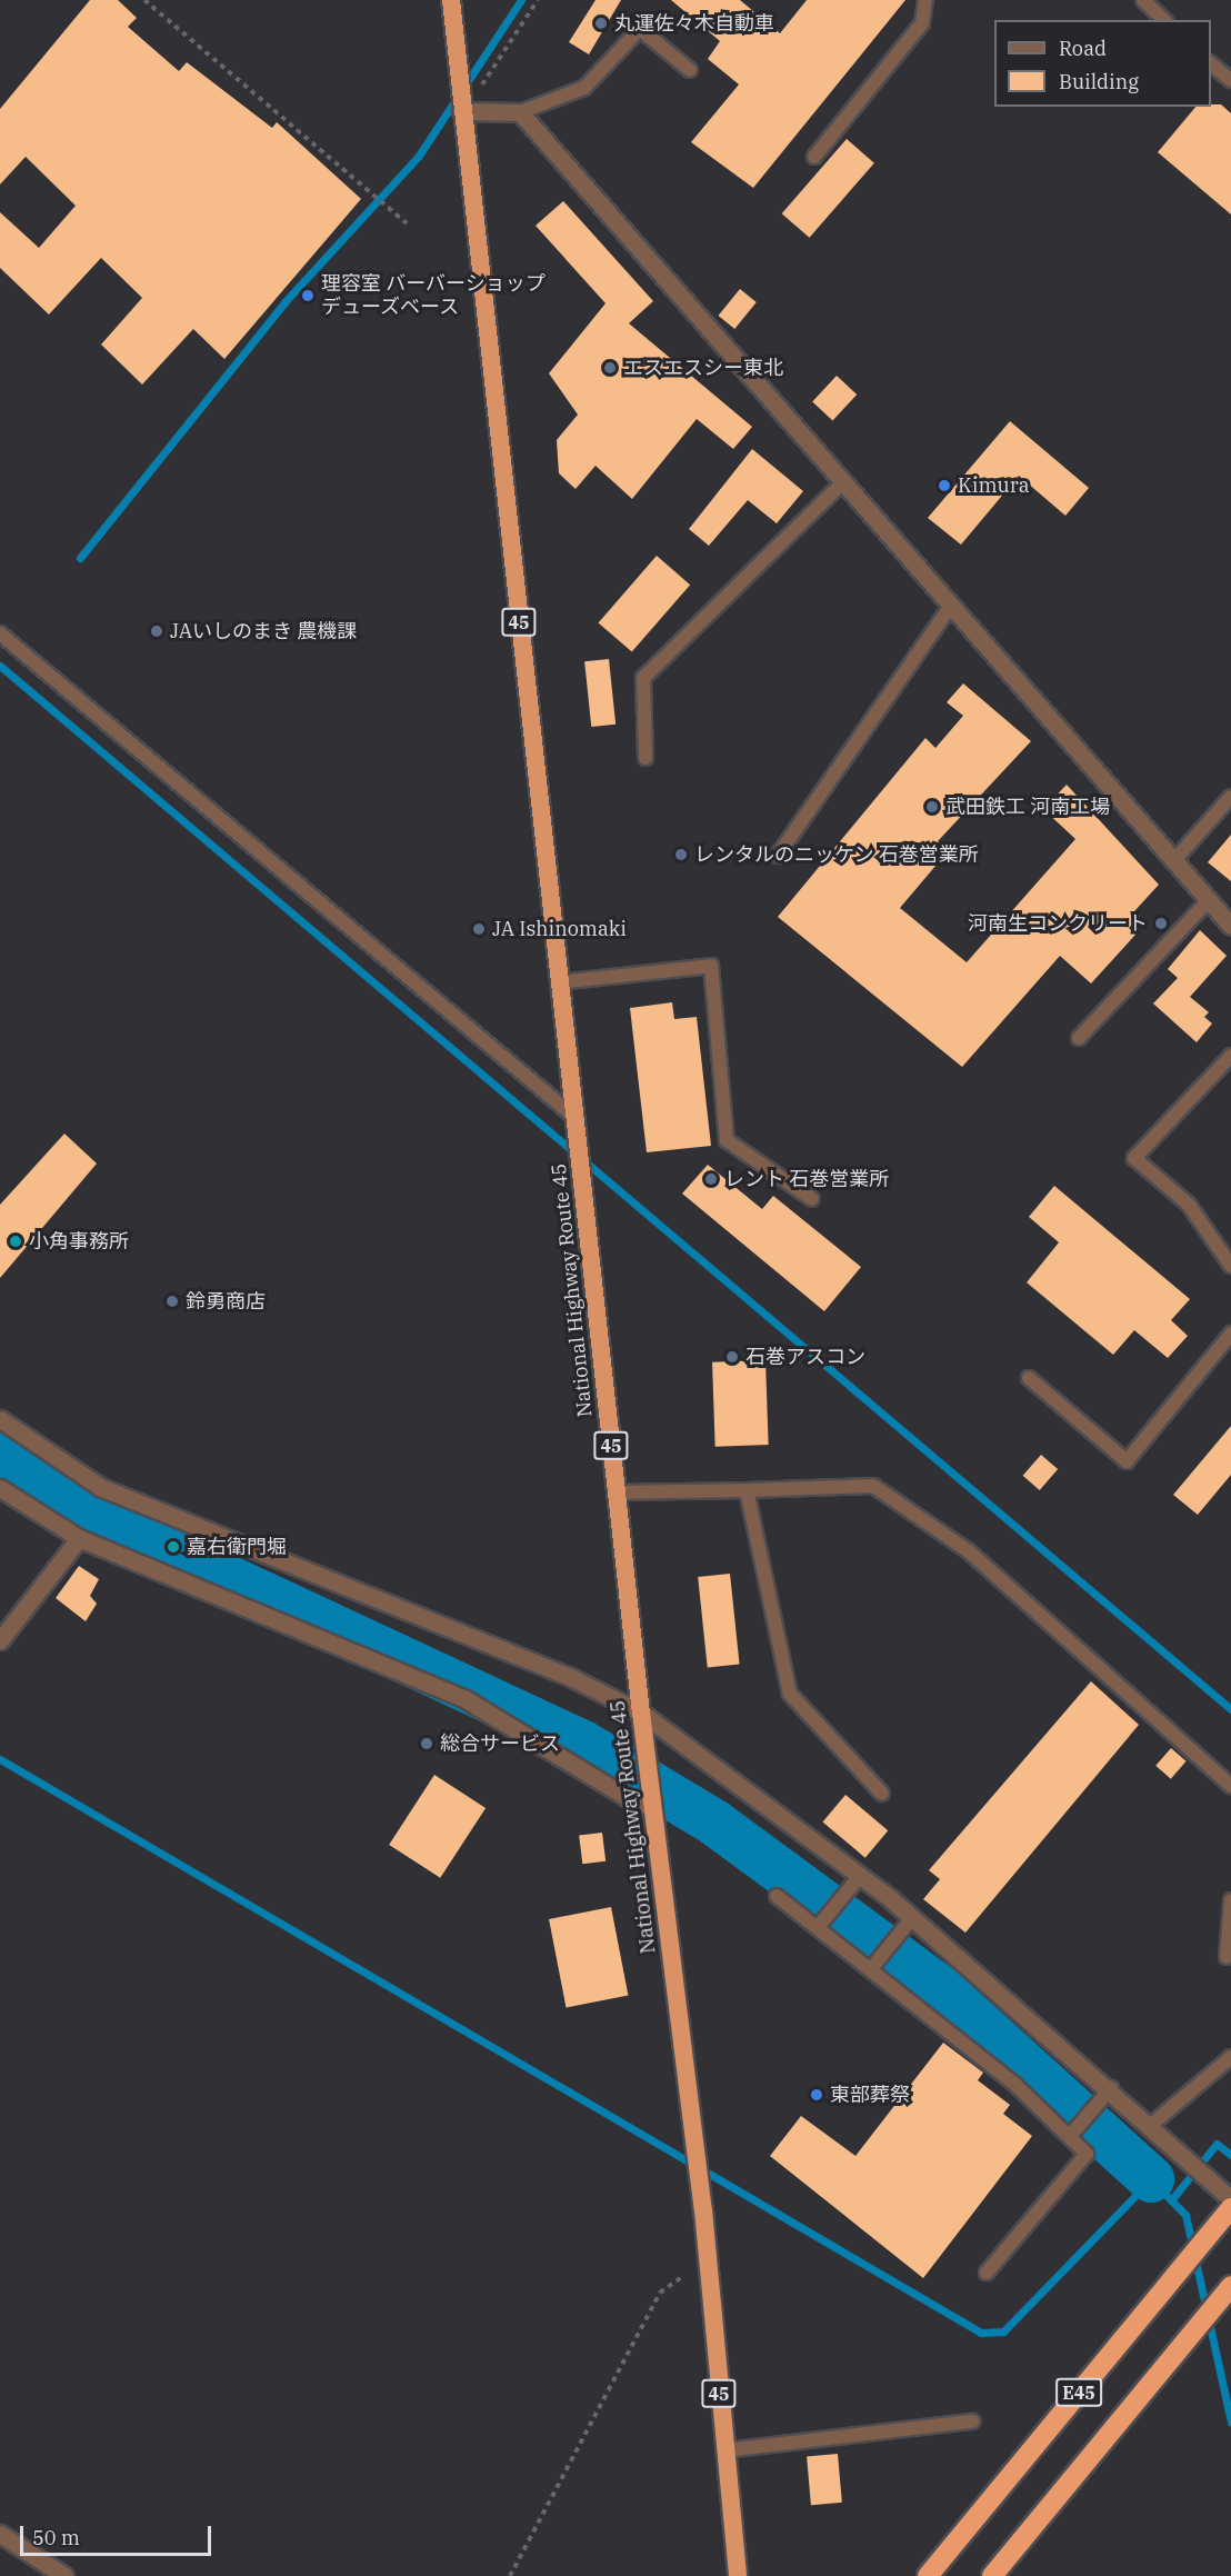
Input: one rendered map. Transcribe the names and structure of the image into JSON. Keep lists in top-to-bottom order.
{
  "streets": {
    "highway": ["45", "National Highway Route 45", "E45"]
  },
  "places": [
    "丸運佐々木自動車",
    "理容室 バーバーショップ デューズベース",
    "エスエスシー東北",
    "Kimura",
    "JAいしのまき 農機課",
    "武田鉄工 河南工場",
    "レンタルのニッケン 石巻営業所",
    "河南生コンクリート",
    "JA Ishinomaki",
    "レント 石巻営業所",
    "小角事務所",
    "鈴勇商店",
    "石巻アスコン",
    "嘉右衛門堀",
    "総合サービス",
    "東部葬祭"
  ],
  "legend": ["Road", "Building"],
  "scale_bar": "50 m"
}
